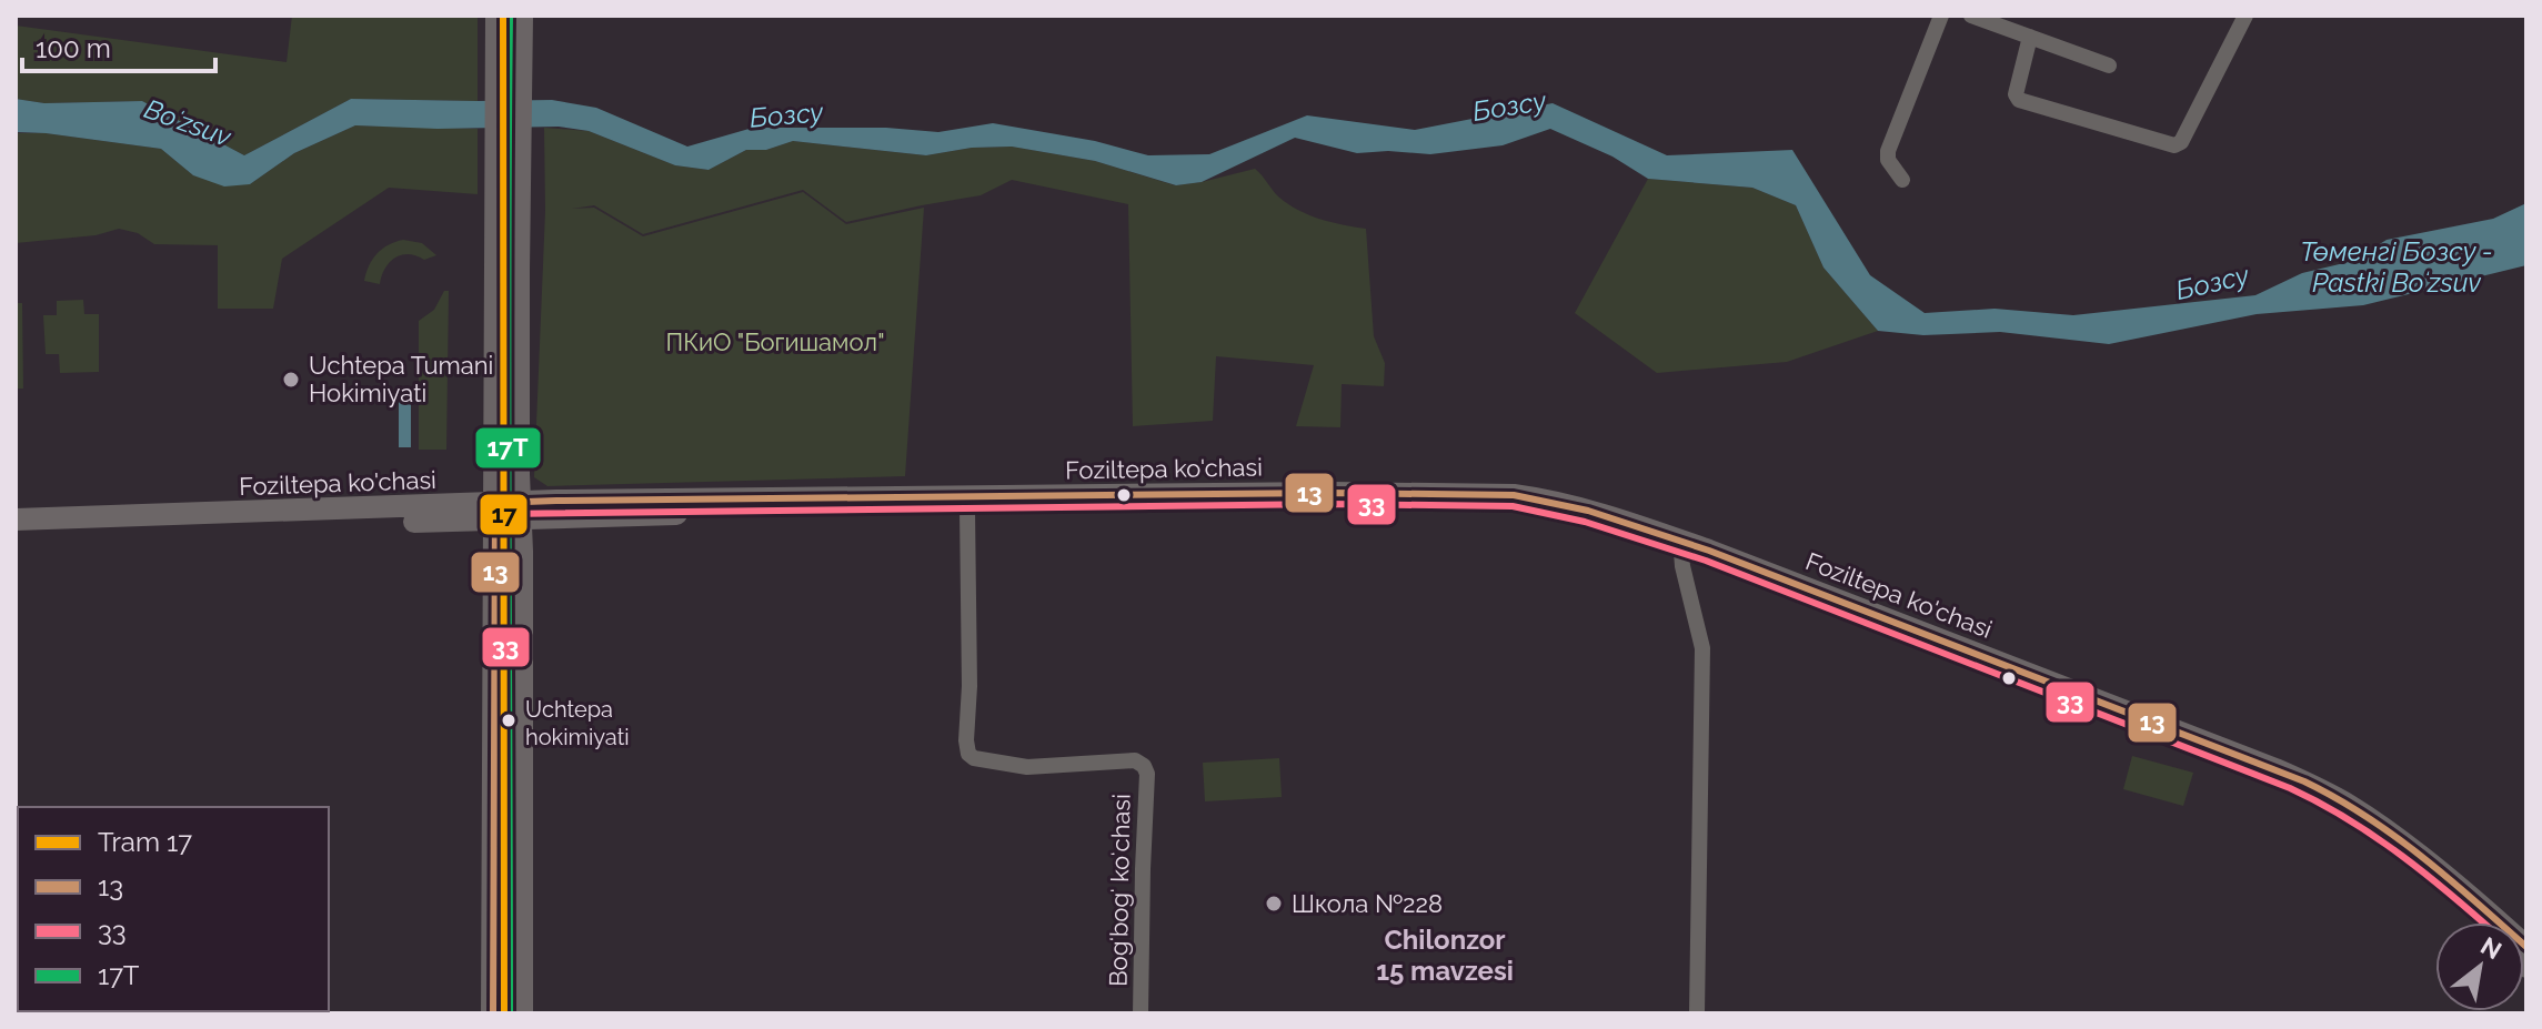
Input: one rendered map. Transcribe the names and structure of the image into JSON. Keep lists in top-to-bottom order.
{
  "streets": {
    "main road": ["Foziltepa ko'chasi"],
    "street": ["Bogʻbogʻ koʻchasi"]
  },
  "crossings": [
    ["Foziltepa ko'chasi", "Bogʻbogʻ koʻchasi"]
  ],
  "districts": ["Chilonzor 15 mavzesi"],
  "water": ["Бозсу", "Boʻzsuv", "Төменгі Бозсу - Pastki Boʻzsuv"],
  "parks": ["ПКиО \"Богишамол\""],
  "places": ["Uchtepa Tumani Hokimiyati", "Uchtepa hokimiyati", "Школа №228"],
  "lines": [
    "tram line 17",
    "transit line 17T",
    "transit line 13",
    "transit line 33"
  ],
  "legend": [
    "Tram 17",
    "13",
    "33",
    "17T"
  ],
  "scale_bar": "100 m",
  "north": "top right"
}
